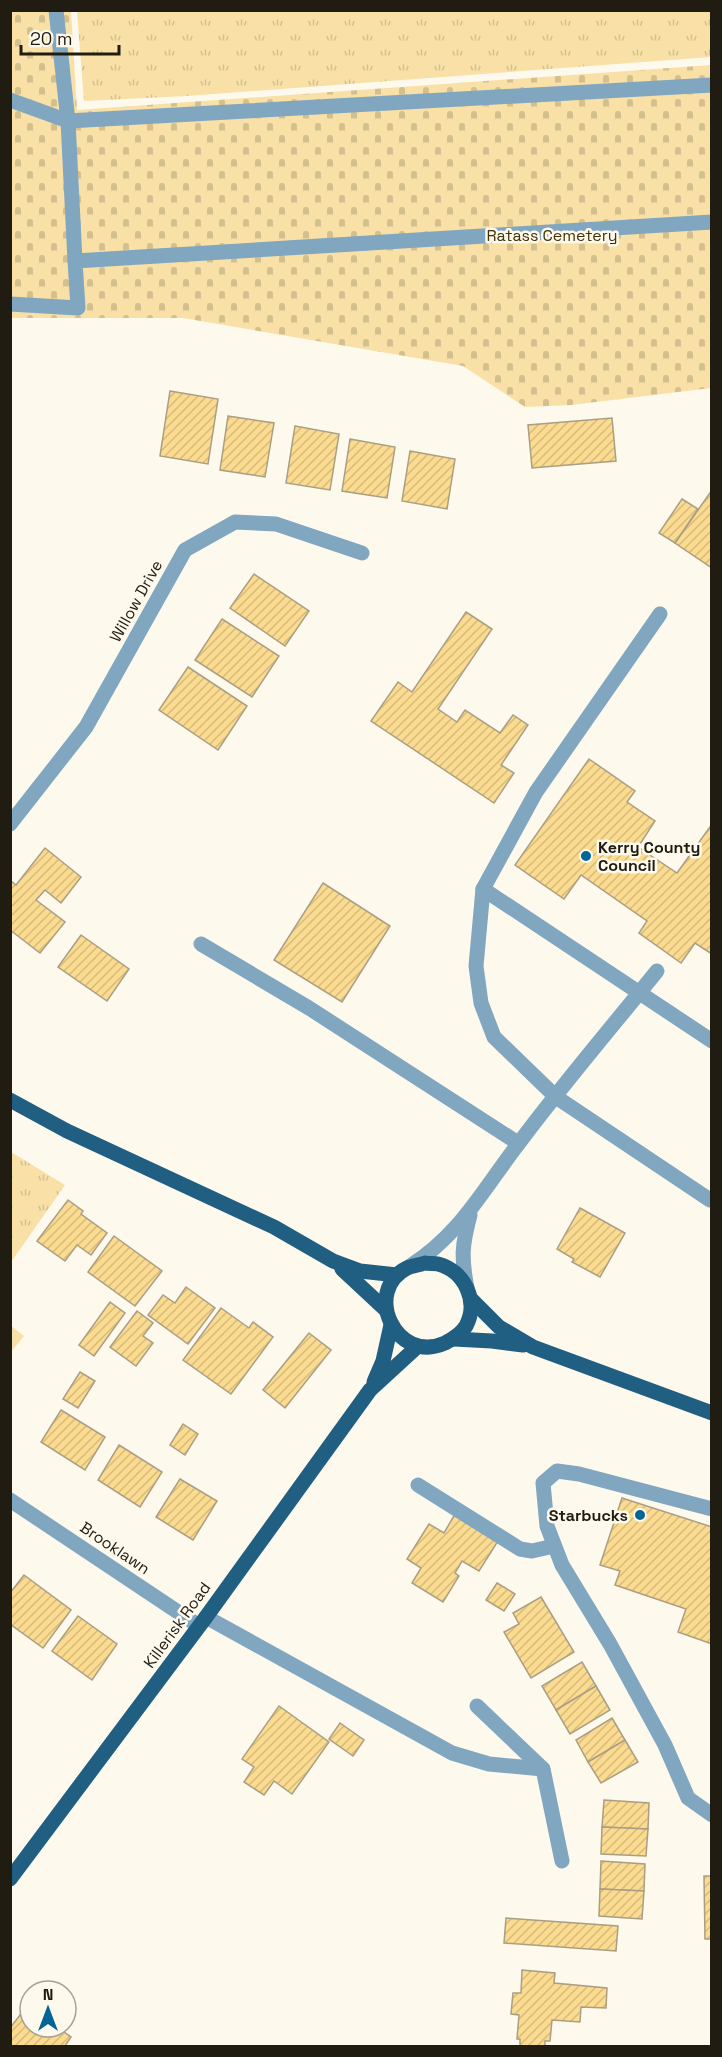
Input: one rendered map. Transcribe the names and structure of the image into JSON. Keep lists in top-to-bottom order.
{
  "streets": {
    "main road": ["Killerisk Road"],
    "street": ["Willow Drive", "Brooklawn"]
  },
  "crossings": [
    ["Brooklawn", "Killerisk Road"]
  ],
  "parks": ["Ratass Cemetery"],
  "places": ["Kerry County Council", "Starbucks"],
  "scale_bar": "20 m",
  "north": "top"
}
